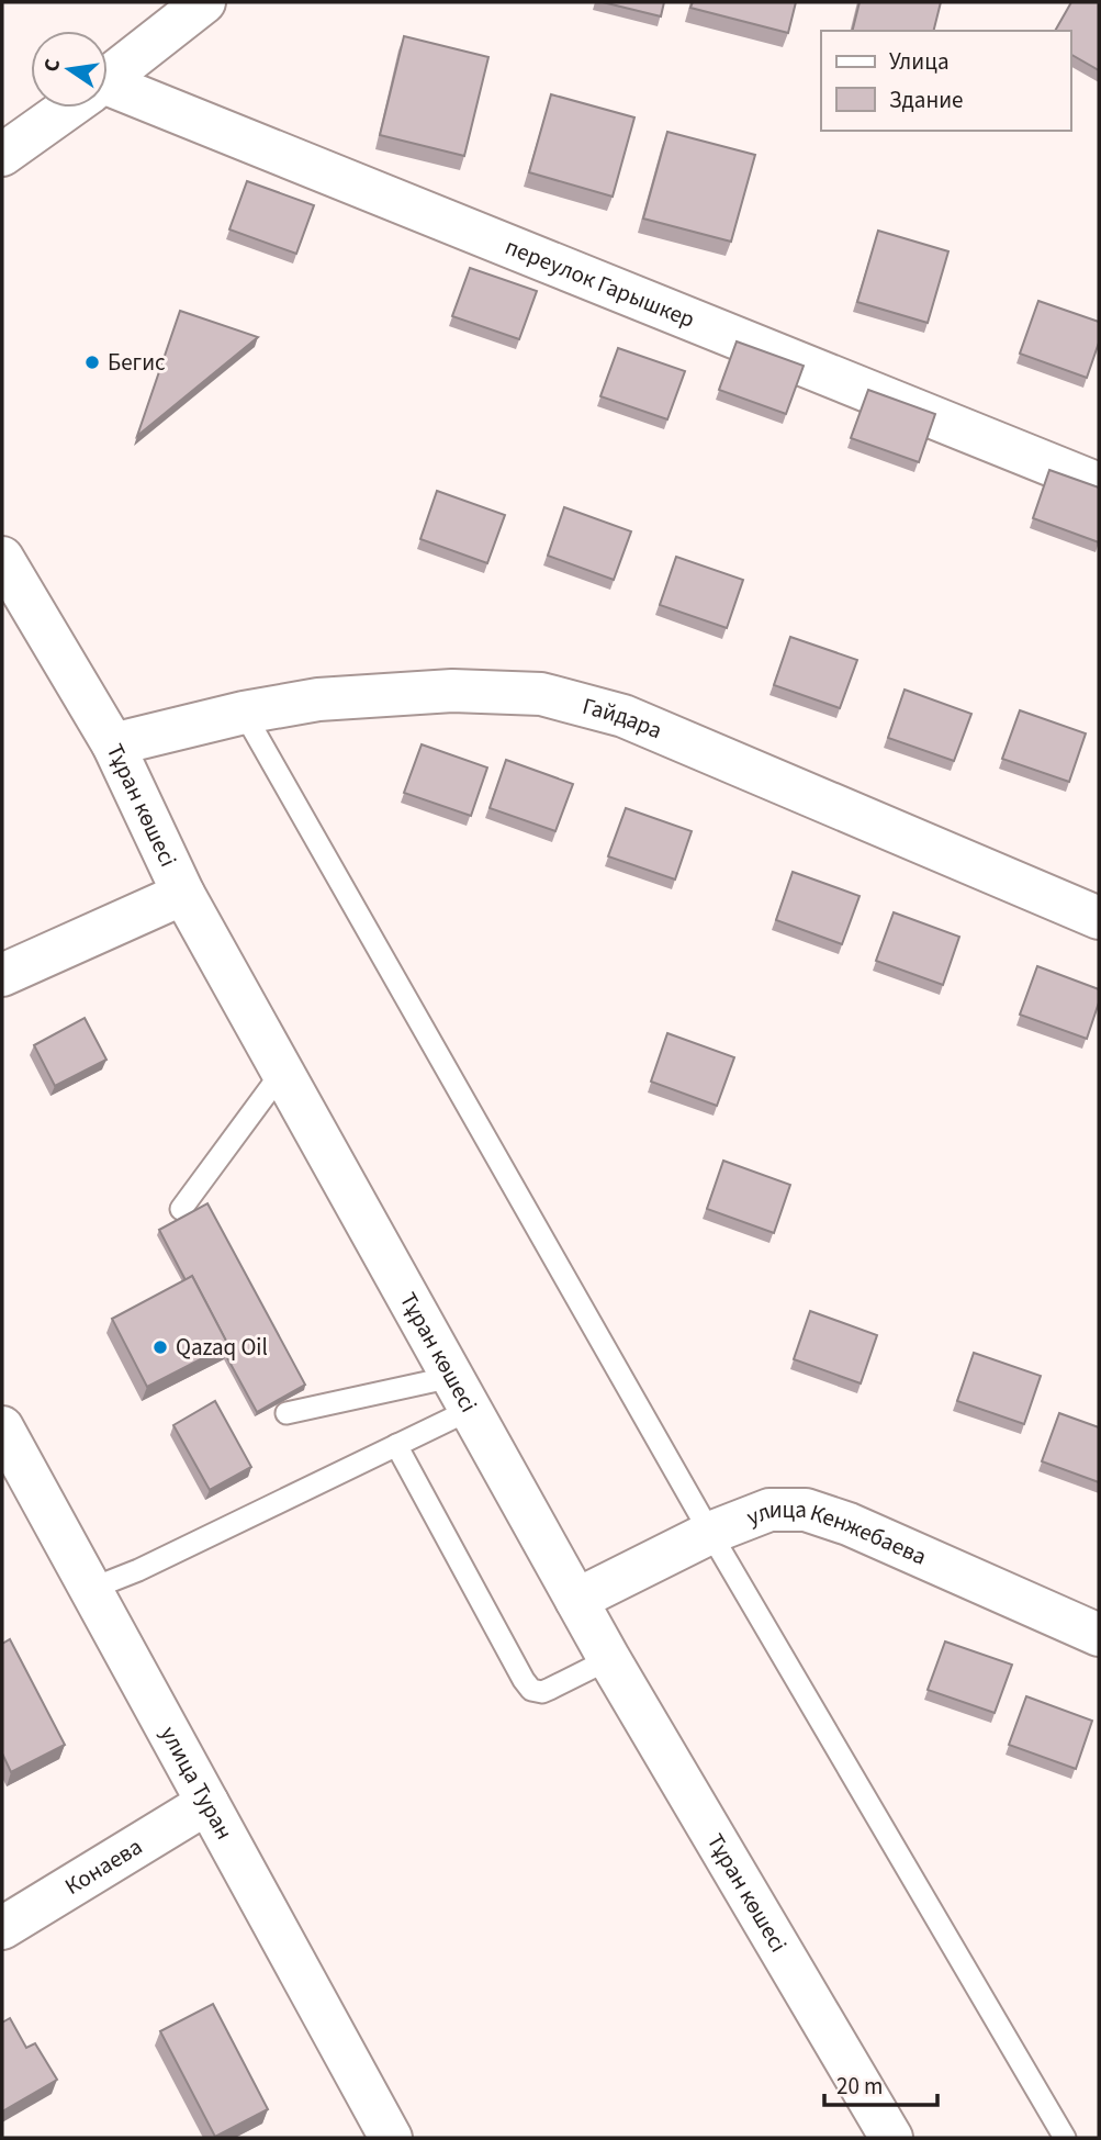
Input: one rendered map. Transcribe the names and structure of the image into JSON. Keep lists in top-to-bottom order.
{
  "streets": {
    "street": [
      "переулок Гарышкер",
      "Гайдара",
      "Тұран көшесі",
      "улица Кенжебаева",
      "улица Туран",
      "Конаева"
    ]
  },
  "crossings": [
    ["Гайдара", "Тұран көшесі"],
    ["Тұран көшесі", "улица Кенжебаева"],
    ["улица Туран", "Конаева"]
  ],
  "places": ["Бегис", "Qazaq Oil"],
  "legend": ["Улица", "Здание"],
  "scale_bar": "20 m",
  "north": "left"
}
